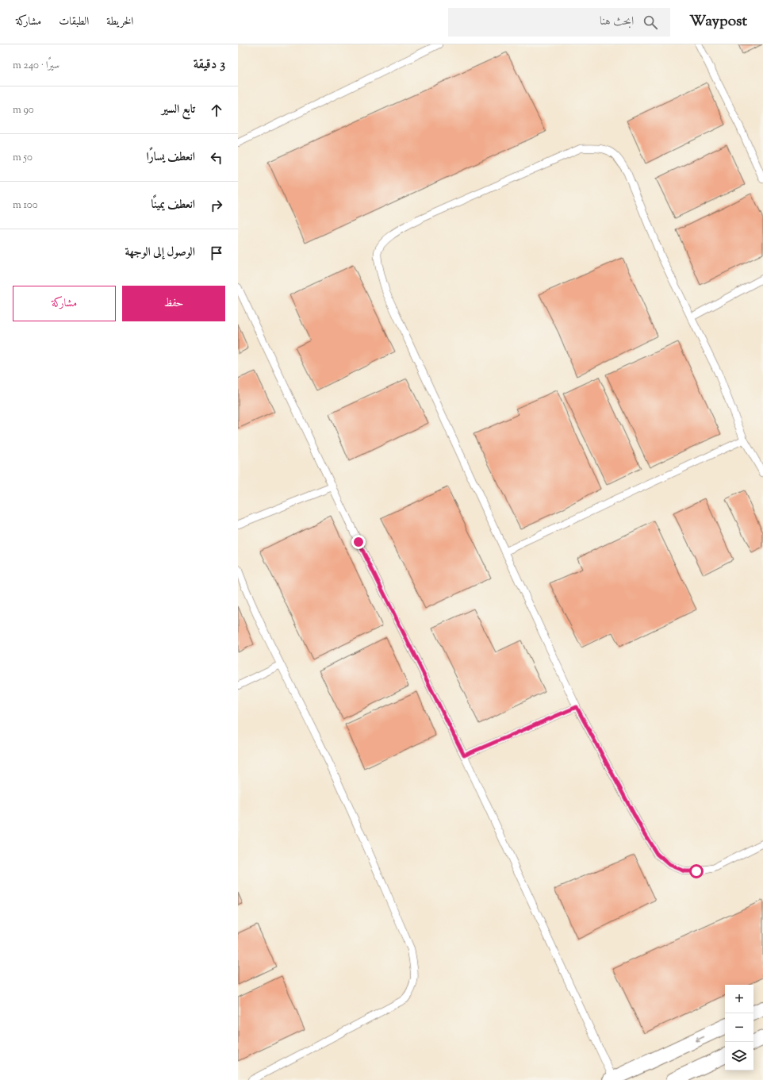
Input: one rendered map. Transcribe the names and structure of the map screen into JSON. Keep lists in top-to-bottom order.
{
  "page": {
    "header": "Waypost",
    "search": "ابحث هنا",
    "nav": ["الخريطة", "الطبقات", "مشاركة"],
    "heading": ["3 دقيقة", "سيرًا · 240 m"],
    "list": [
      ["تابع السير", "90 m"],
      ["انعطف يسارًا", "50 m"],
      ["انعطف يمينًا", "100 m"],
      "الوصول إلى الوجهة"
    ],
    "buttons": ["حفظ", "مشاركة"],
    "map_buttons": ["+", "−"]
  }
}
